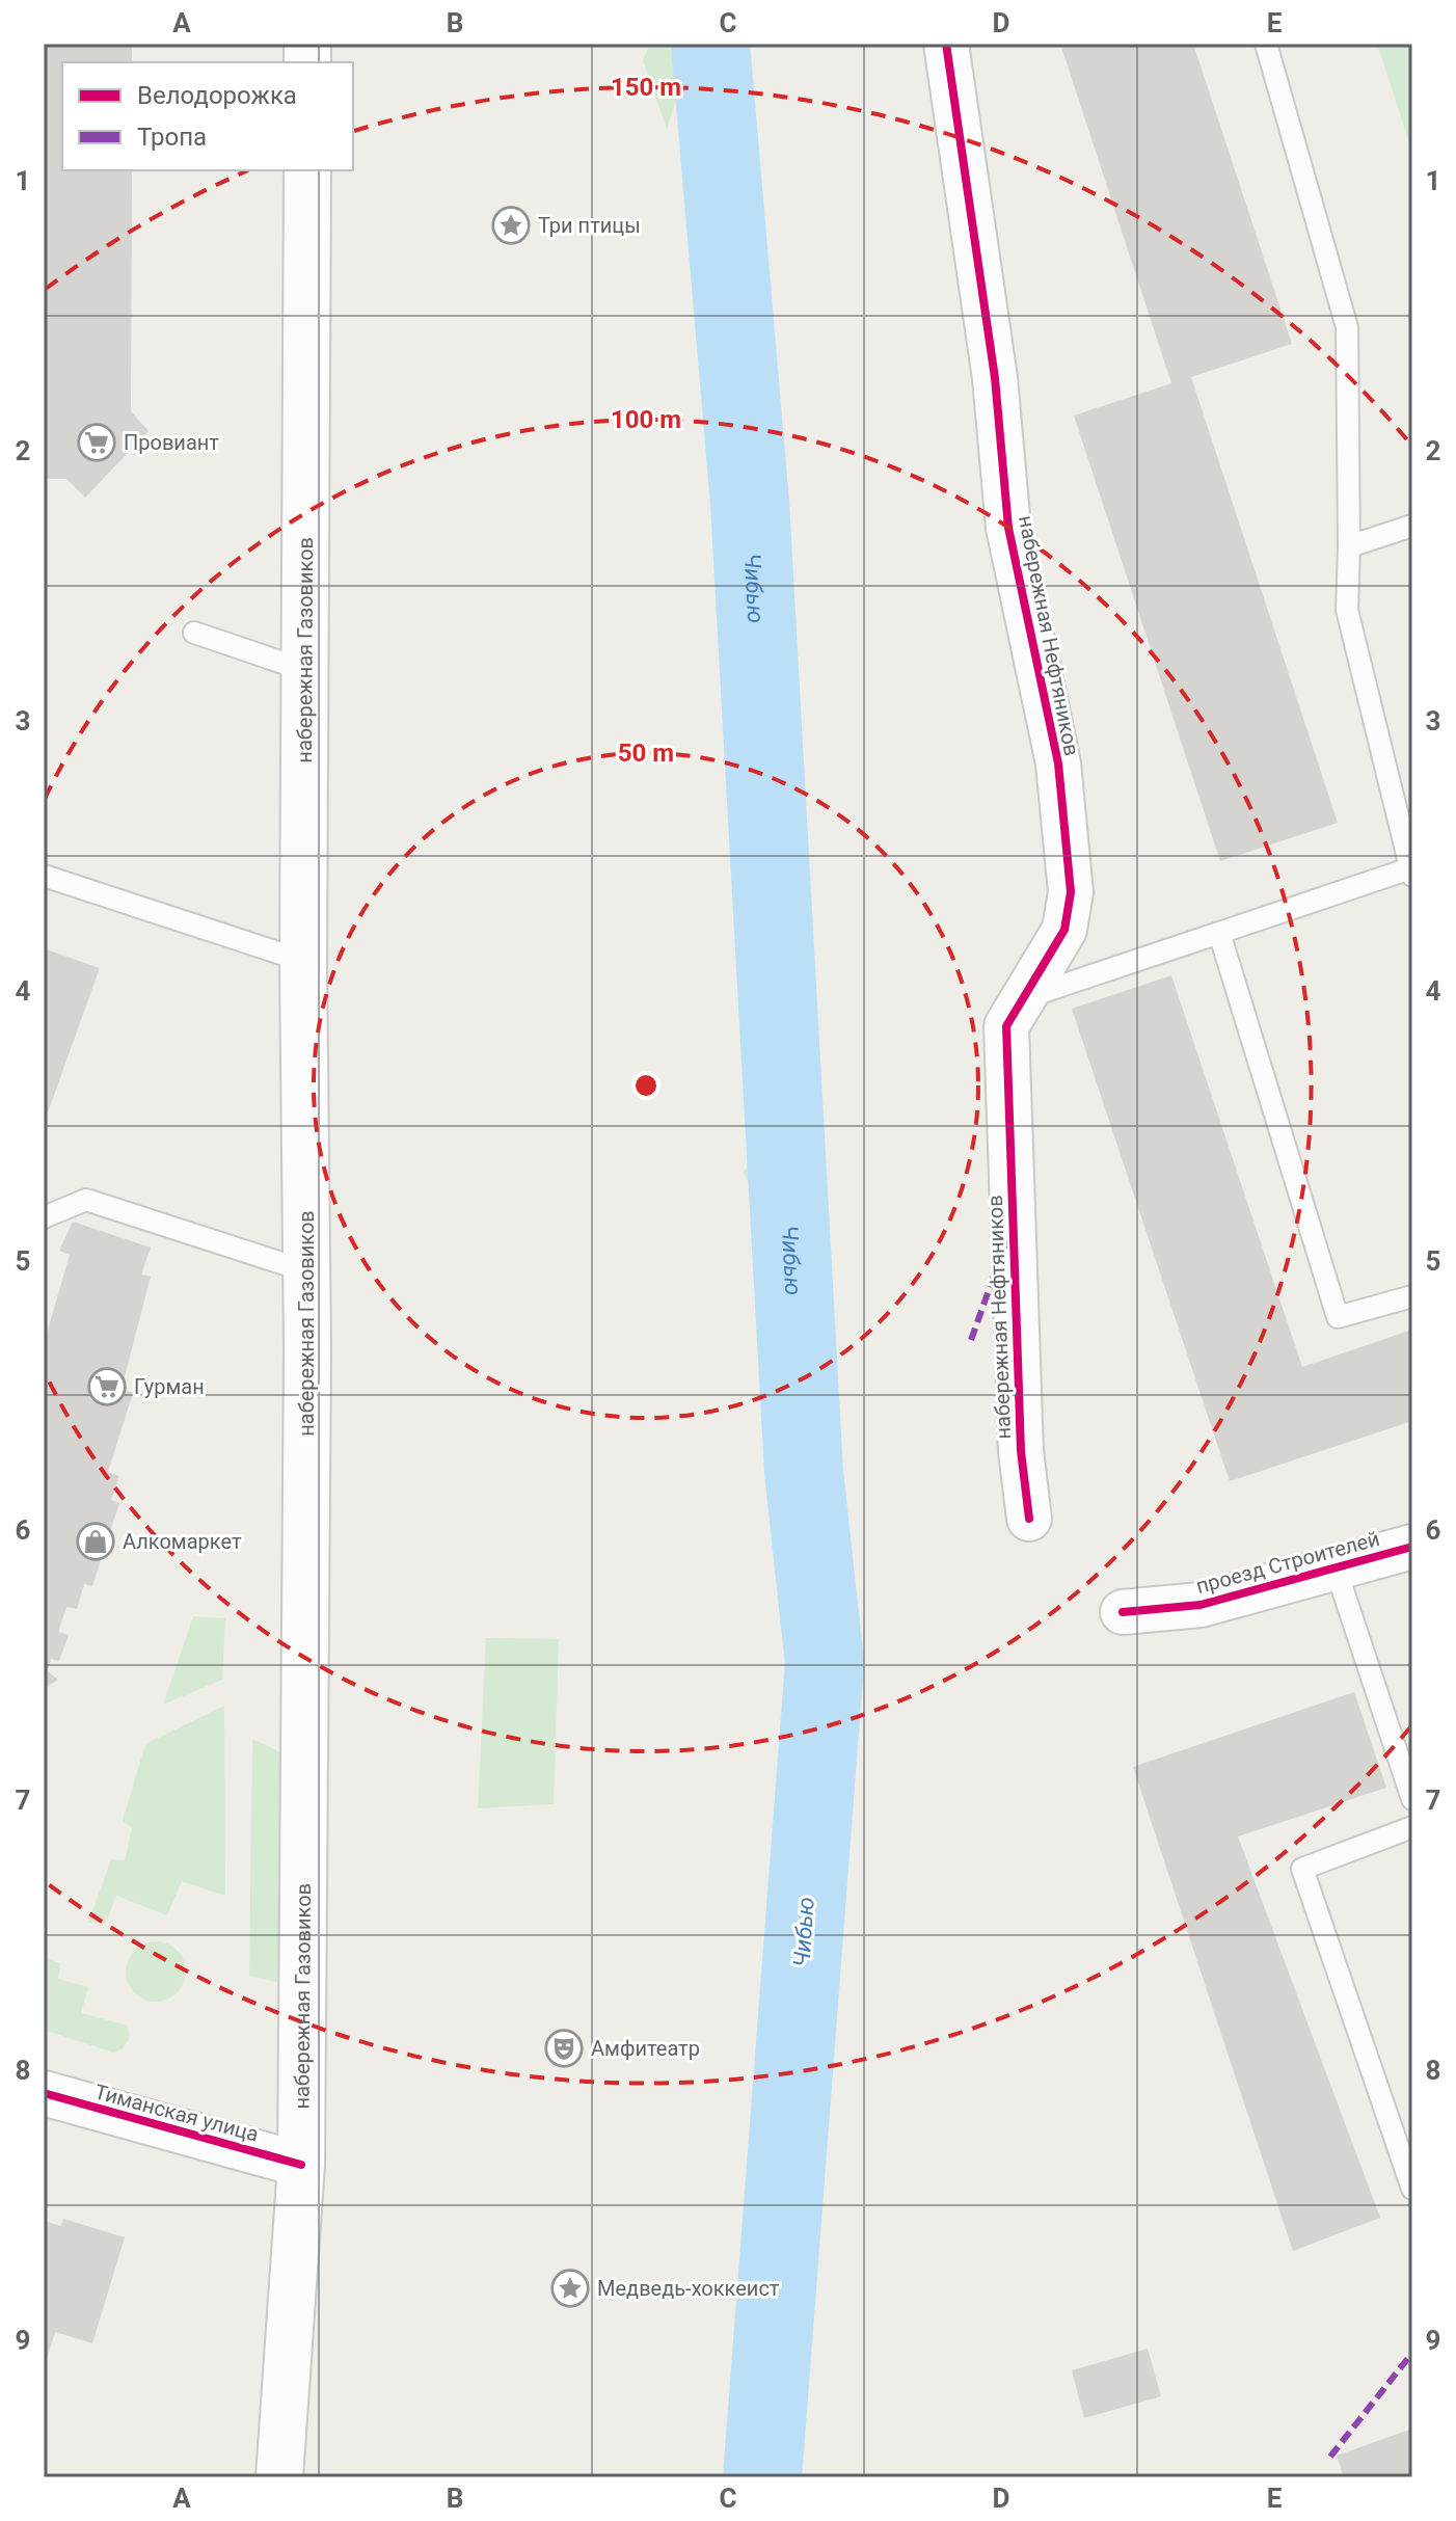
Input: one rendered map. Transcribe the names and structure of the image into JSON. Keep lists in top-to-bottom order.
{
  "streets": {
    "main road": ["набережная Газовиков"],
    "street": ["набережная Нефтяников", "проезд Строителей", "Тиманская улица"]
  },
  "crossings": [
    ["набережная Газовиков", "Тиманская улица"]
  ],
  "water": ["Чибью"],
  "places": {
    "place": ["Три птицы", "Медведь-хоккеист"],
    "supermarket": ["Провиант", "Гурман"],
    "shop": ["Алкомаркет"],
    "theatre": ["Амфитеатр"]
  },
  "legend": ["Велодорожка", "Тропа"],
  "grid": {
    "columns": [
      "A",
      "B",
      "C",
      "D",
      "E"
    ],
    "rows": [
      "1",
      "2",
      "3",
      "4",
      "5",
      "6",
      "7",
      "8",
      "9"
    ]
  },
  "rings": ["150 m", "100 m", "50 m"]
}
